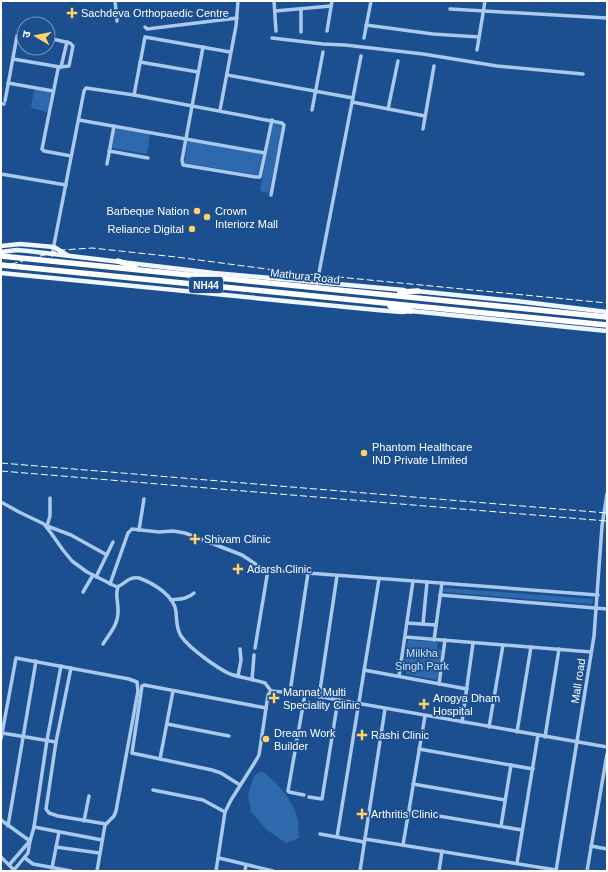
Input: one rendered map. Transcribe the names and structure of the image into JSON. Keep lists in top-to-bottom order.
{
  "streets": {
    "highway": ["Mathura Road", "NH44"],
    "street": ["Mall road"]
  },
  "parks": ["Milkha Singh Park"],
  "places": {
    "health": [
      "Sachdeva Orthopaedic Centre",
      "Shivam Clinic",
      "Adarsh Clinic",
      "Mannat Multi Speciality Clinic",
      "Arogya Dham Hospital",
      "Rashi Clinic",
      "Arthritis Clinic"
    ],
    "other": [
      "Barbeque Nation",
      "Crown Interiorz Mall",
      "Reliance Digital",
      "Phantom Healthcare IND Private LImited",
      "Dream Work Builder"
    ]
  },
  "north": "left"
}
